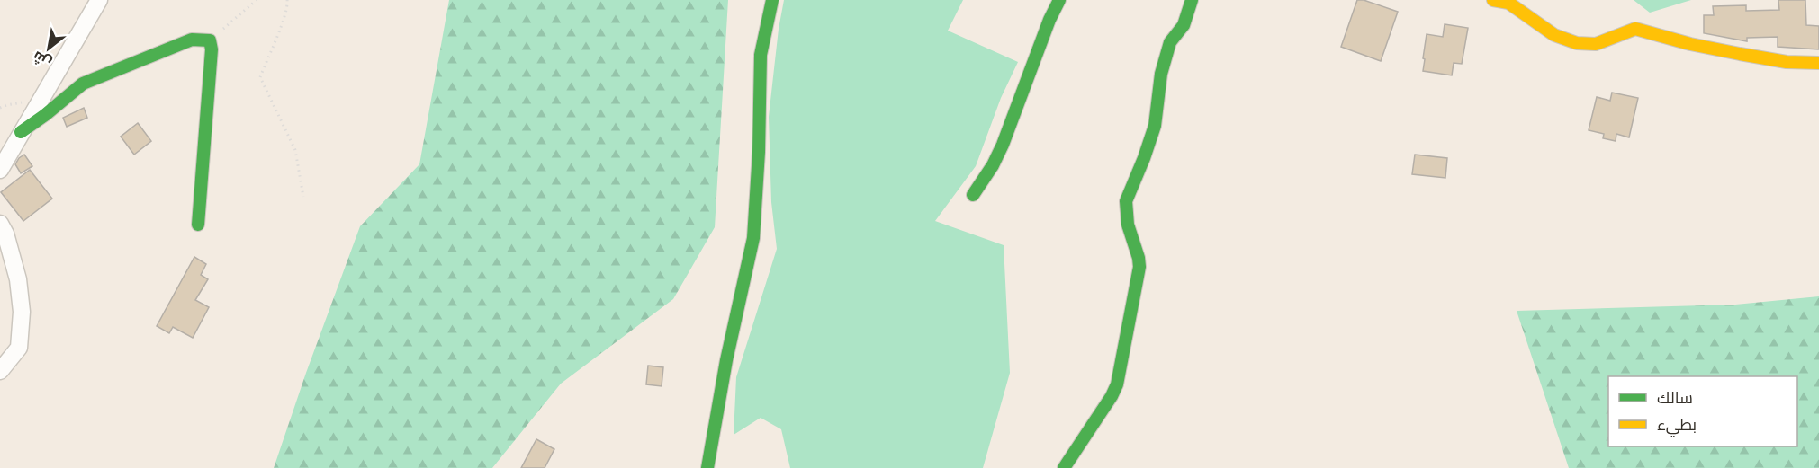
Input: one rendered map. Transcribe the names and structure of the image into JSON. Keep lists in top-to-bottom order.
{
  "legend": ["سالك", "بطيء"],
  "north": "bottom left"
}
